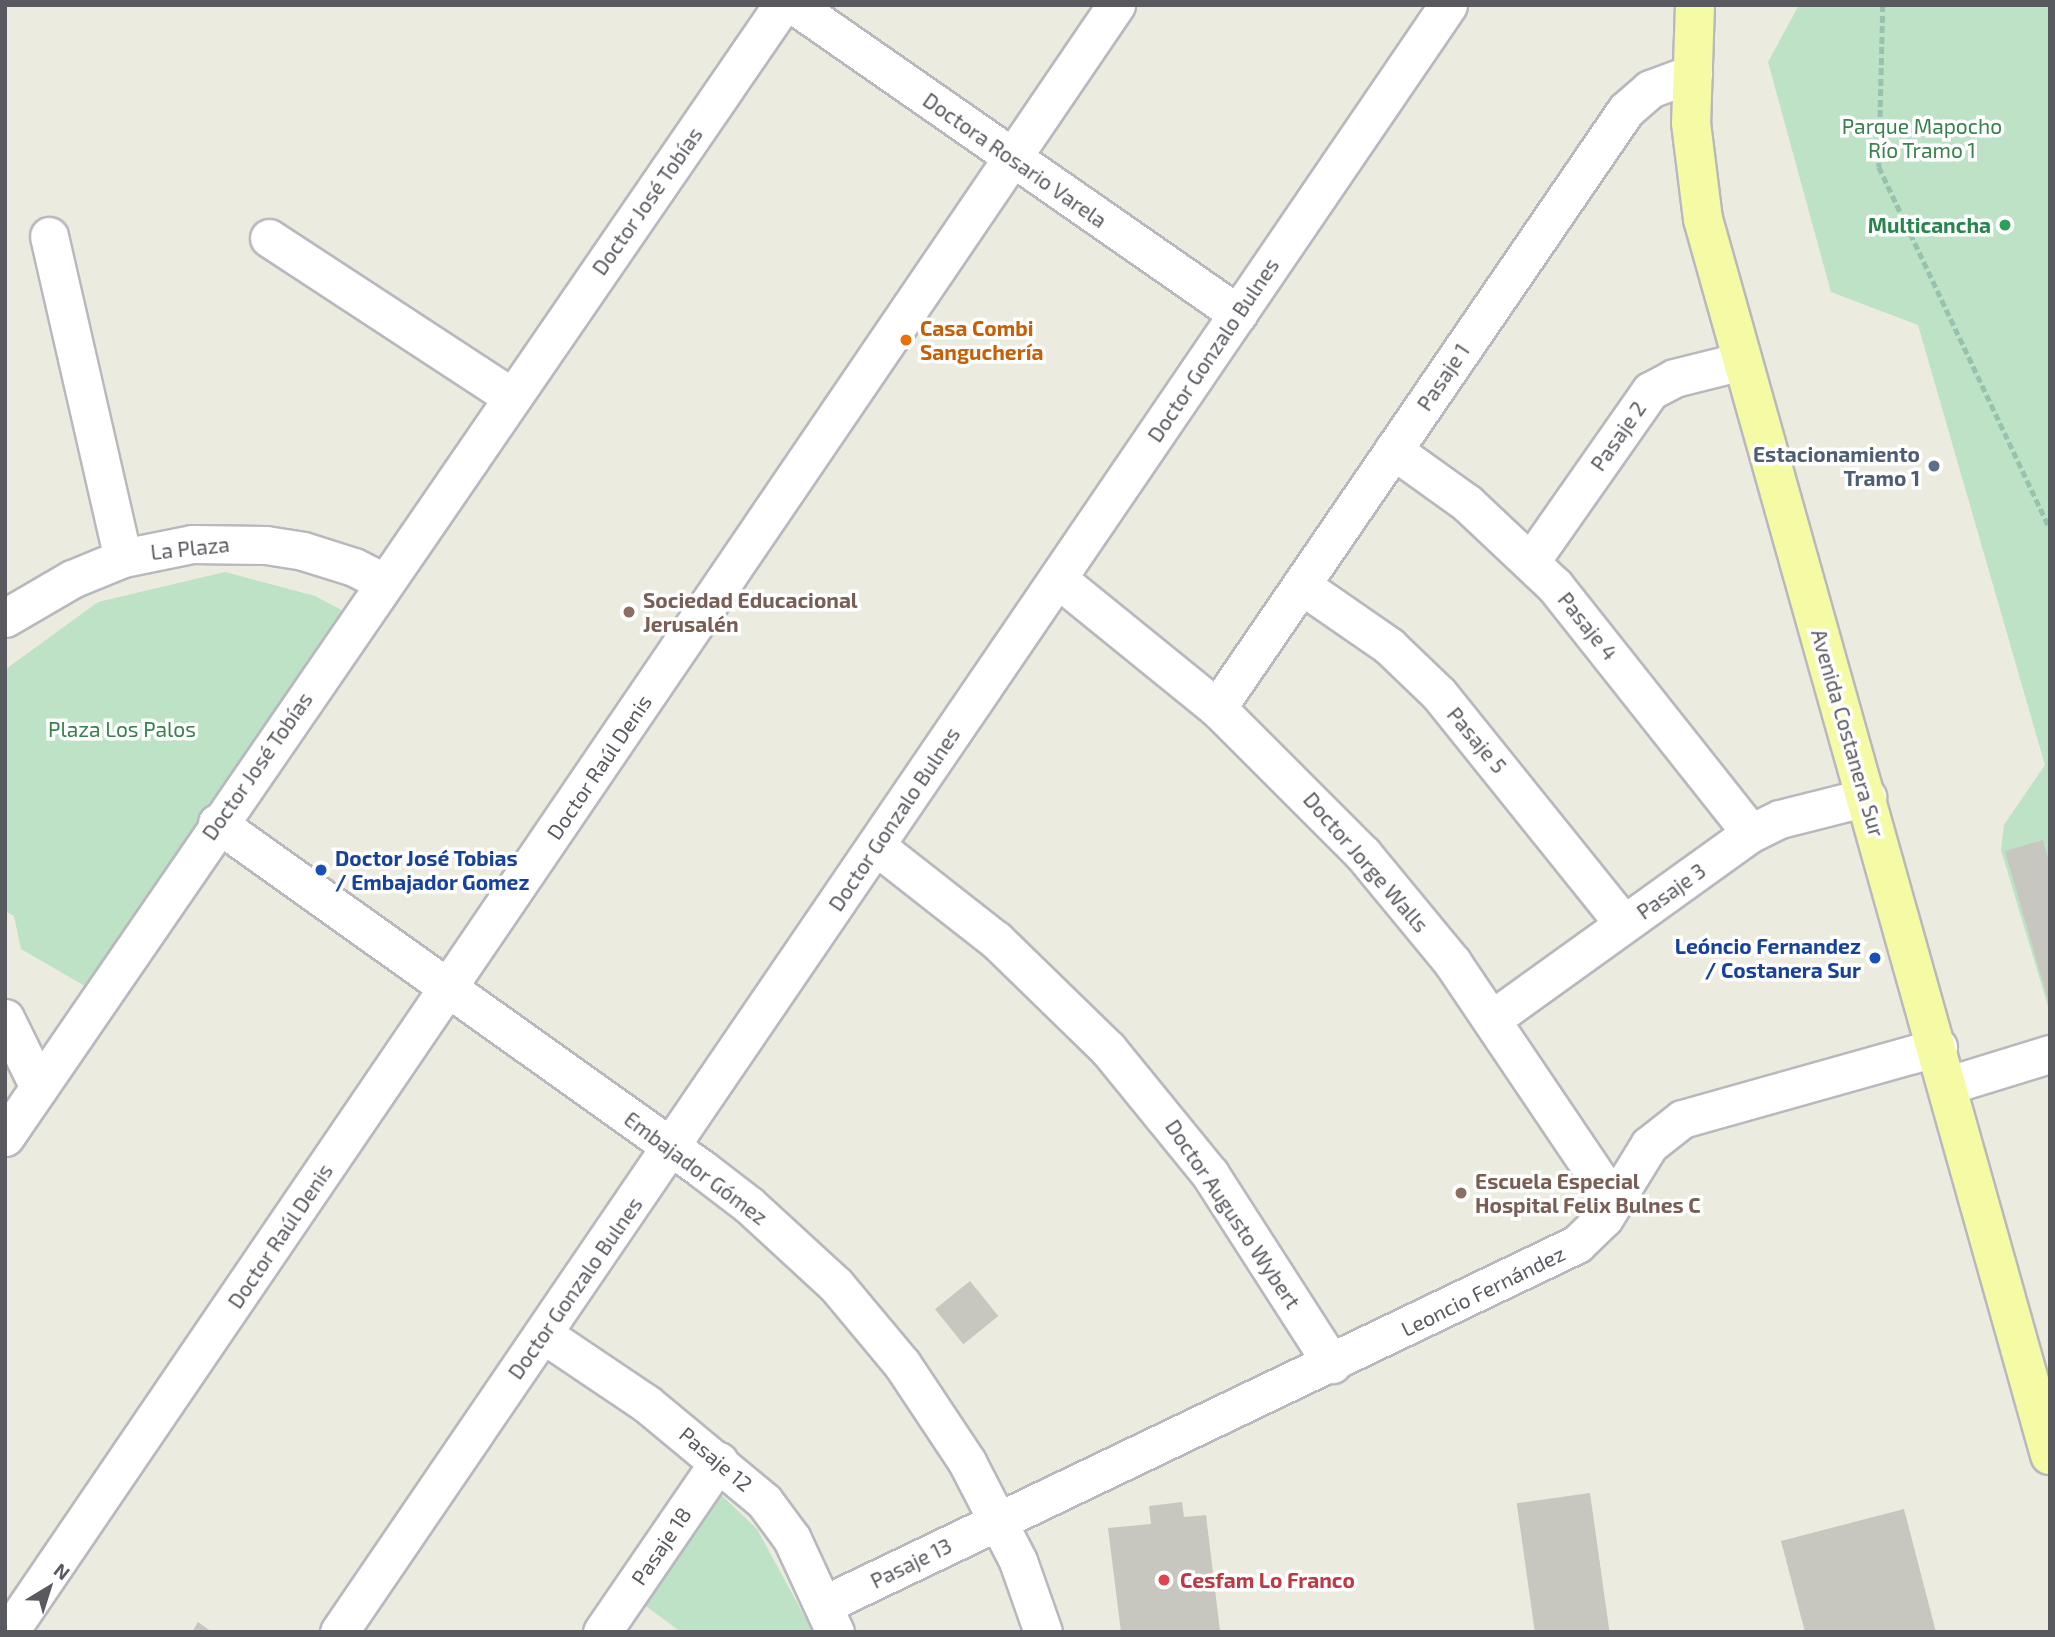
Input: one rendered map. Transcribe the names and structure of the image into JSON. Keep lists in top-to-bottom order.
{
  "streets": {
    "main road": ["Avenida Costanera Sur"],
    "street": [
      "Doctora Rosario Varela",
      "Doctor José Tobías",
      "Doctor Gonzalo Bulnes",
      "Pasaje 1",
      "Pasaje 2",
      "La Plaza",
      "Pasaje 4",
      "Pasaje 5",
      "Doctor Raúl Denis",
      "Doctor Jorge Walls",
      "Pasaje 3",
      "Embajador Gómez",
      "Doctor Augusto Wybert",
      "Leoncio Fernández",
      "Pasaje 12",
      "Pasaje 18",
      "Pasaje 13"
    ]
  },
  "crossings": [
    ["Doctora Rosario Varela", "Doctor Gonzalo Bulnes"],
    ["Doctora Rosario Varela", "Doctor Raúl Denis"],
    ["Doctor José Tobías", "La Plaza"],
    ["Doctor José Tobías", "Embajador Gómez"],
    ["Doctor Gonzalo Bulnes", "Doctor Jorge Walls"],
    ["Doctor Gonzalo Bulnes", "Embajador Gómez"],
    ["Doctor Gonzalo Bulnes", "Doctor Augusto Wybert"],
    ["Doctor Gonzalo Bulnes", "Pasaje 12"],
    ["Pasaje 1", "Pasaje 4"],
    ["Pasaje 1", "Avenida Costanera Sur"],
    ["Pasaje 1", "Pasaje 5"],
    ["Pasaje 1", "Doctor Jorge Walls"],
    ["Pasaje 2", "Pasaje 4"],
    ["Pasaje 2", "Avenida Costanera Sur"],
    ["Pasaje 4", "Pasaje 3"],
    ["Avenida Costanera Sur", "Pasaje 3"],
    ["Avenida Costanera Sur", "Leoncio Fernández"],
    ["Pasaje 5", "Pasaje 3"],
    ["Doctor Raúl Denis", "Embajador Gómez"],
    ["Doctor Jorge Walls", "Pasaje 3"],
    ["Doctor Jorge Walls", "Leoncio Fernández"],
    ["Embajador Gómez", "Leoncio Fernández"],
    ["Embajador Gómez", "Pasaje 13"],
    ["Doctor Augusto Wybert", "Leoncio Fernández"],
    ["Leoncio Fernández", "Pasaje 13"],
    ["Pasaje 12", "Pasaje 18"],
    ["Pasaje 12", "Pasaje 13"]
  ],
  "parks": ["Parque Mapocho Río Tramo 1", "Plaza Los Palos"],
  "places": [
    "Multicancha",
    "Casa Combi Sanguchería",
    "Estacionamiento Tramo 1",
    "Sociedad Educacional Jerusalén",
    "Doctor José Tobias / Embajador Gomez",
    "Leóncio Fernandez / Costanera Sur",
    "Escuela Especial Hospital Felix Bulnes C",
    "Cesfam Lo Franco"
  ],
  "north": "top right"
}
